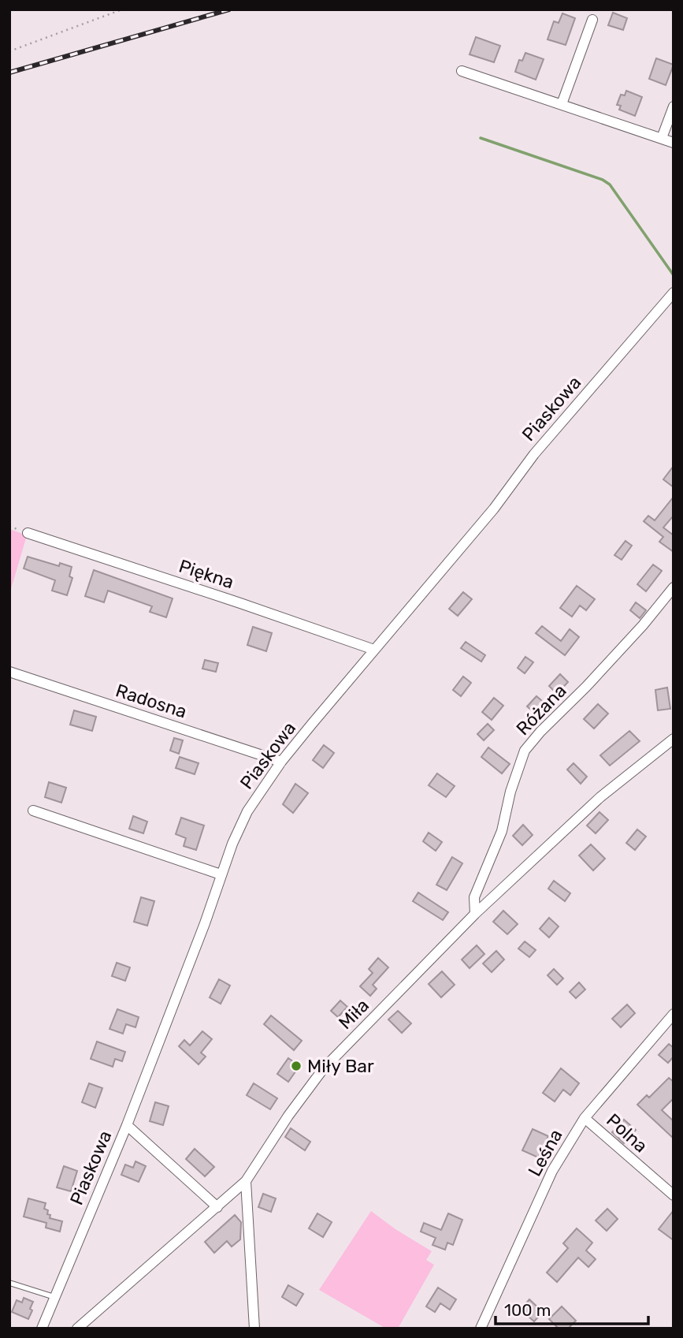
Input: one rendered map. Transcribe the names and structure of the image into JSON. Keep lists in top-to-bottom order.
{
  "streets": {
    "street": [
      "Piaskowa",
      "Piękna",
      "Radosna",
      "Różana",
      "Miła",
      "Polna",
      "Leśna"
    ]
  },
  "crossings": [
    ["Piaskowa", "Piękna"],
    ["Piaskowa", "Radosna"],
    ["Różana", "Miła"],
    ["Polna", "Leśna"]
  ],
  "places": ["Miły Bar"],
  "scale_bar": "100 m"
}
